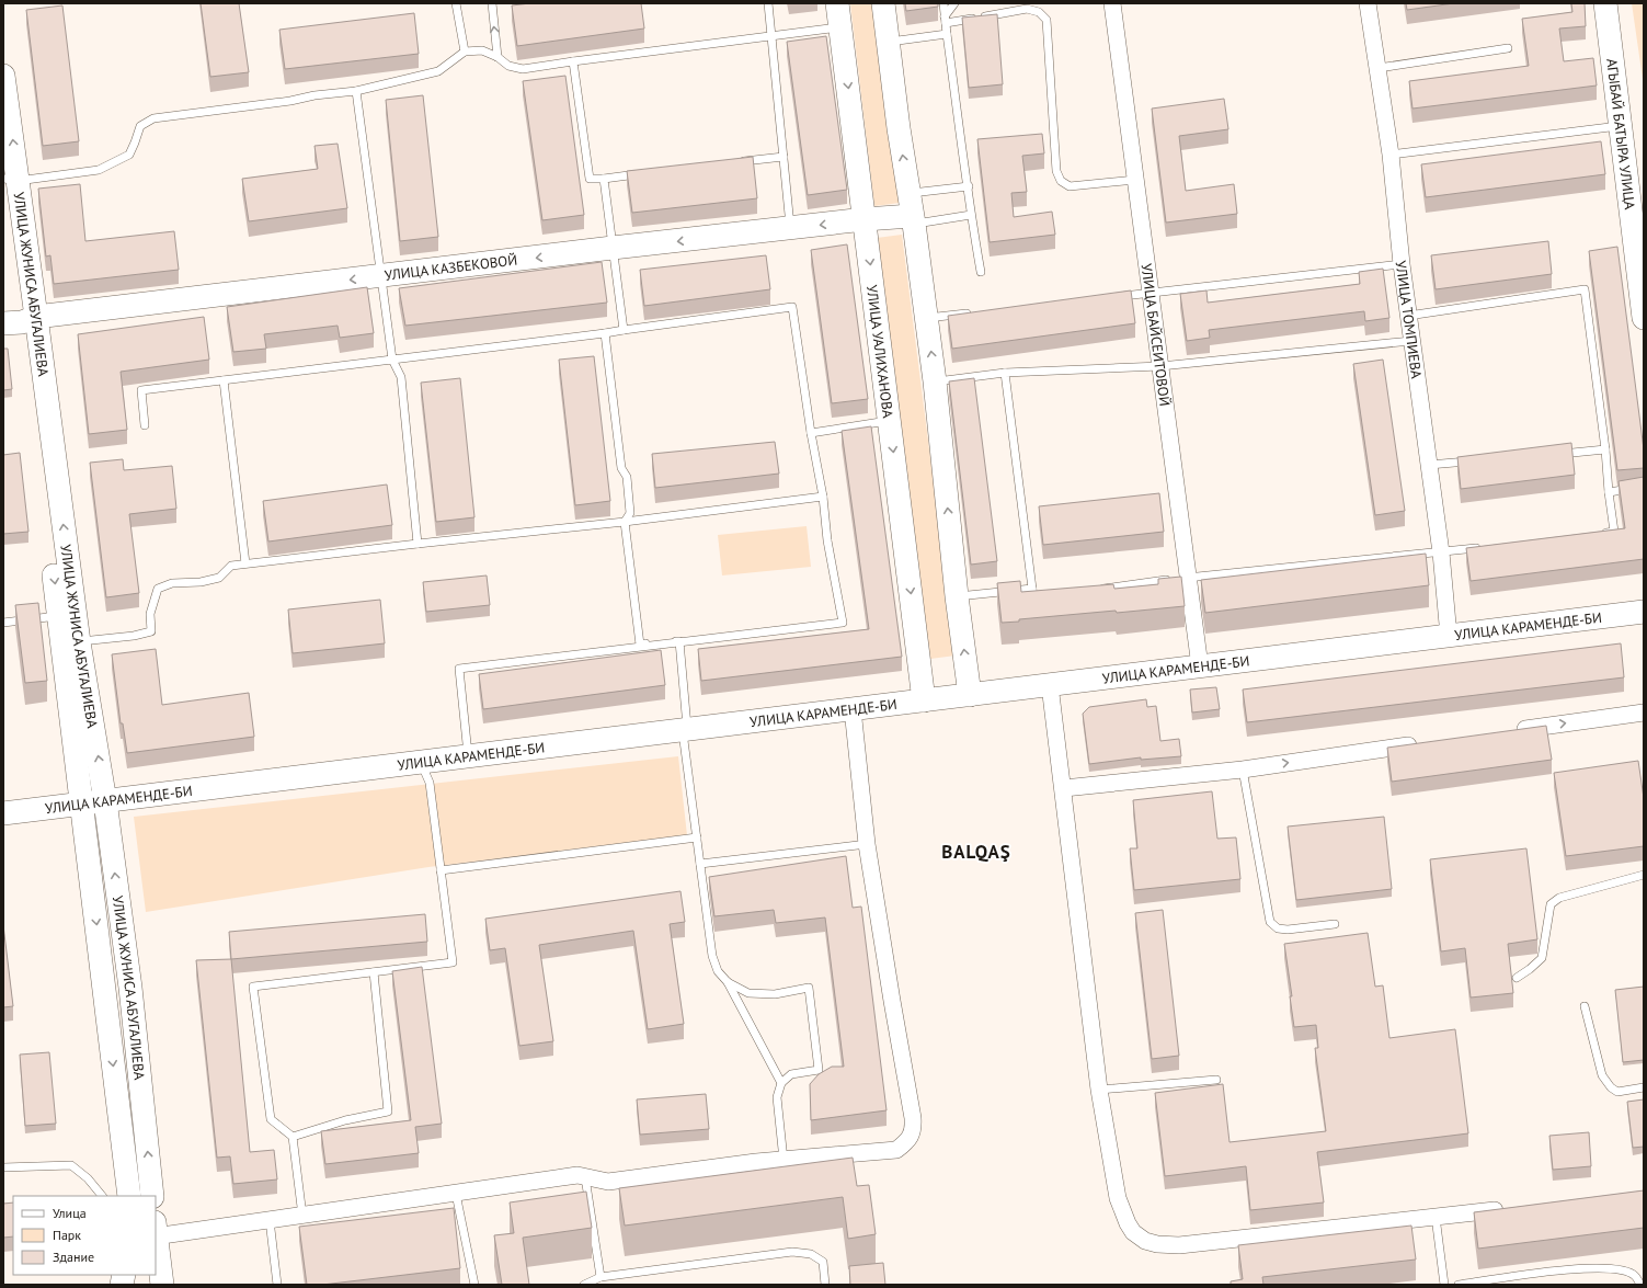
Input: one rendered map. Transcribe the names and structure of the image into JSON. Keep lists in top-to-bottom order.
{
  "streets": {
    "main road": [
      "АГЫБАЙ БАТЫРА УЛИЦА",
      "УЛИЦА КАЗБЕКОВОЙ",
      "УЛИЦА ЖУНИСА АБУГАЛИЕВА",
      "УЛИЦА УАЛИХАНОВА",
      "УЛИЦА КАРАМЕНДЕ-БИ"
    ],
    "street": ["УЛИЦА ТОМПИЕВА", "УЛИЦА БАЙСЕИТОВОЙ"]
  },
  "crossings": [
    ["УЛИЦА КАЗБЕКОВОЙ", "УЛИЦА ЖУНИСА АБУГАЛИЕВА"],
    ["УЛИЦА КАЗБЕКОВОЙ", "УЛИЦА УАЛИХАНОВА"],
    ["УЛИЦА ЖУНИСА АБУГАЛИЕВА", "УЛИЦА КАРАМЕНДЕ-БИ"],
    ["УЛИЦА ТОМПИЕВА", "УЛИЦА КАРАМЕНДЕ-БИ"],
    ["УЛИЦА БАЙСЕИТОВОЙ", "УЛИЦА КАРАМЕНДЕ-БИ"],
    ["УЛИЦА УАЛИХАНОВА", "УЛИЦА КАРАМЕНДЕ-БИ"]
  ],
  "one_way": ["УЛИЦА КАЗБЕКОВОЙ"],
  "districts": ["BALQAŞ"],
  "legend": ["Улица", "Парк", "Здание"]
}
